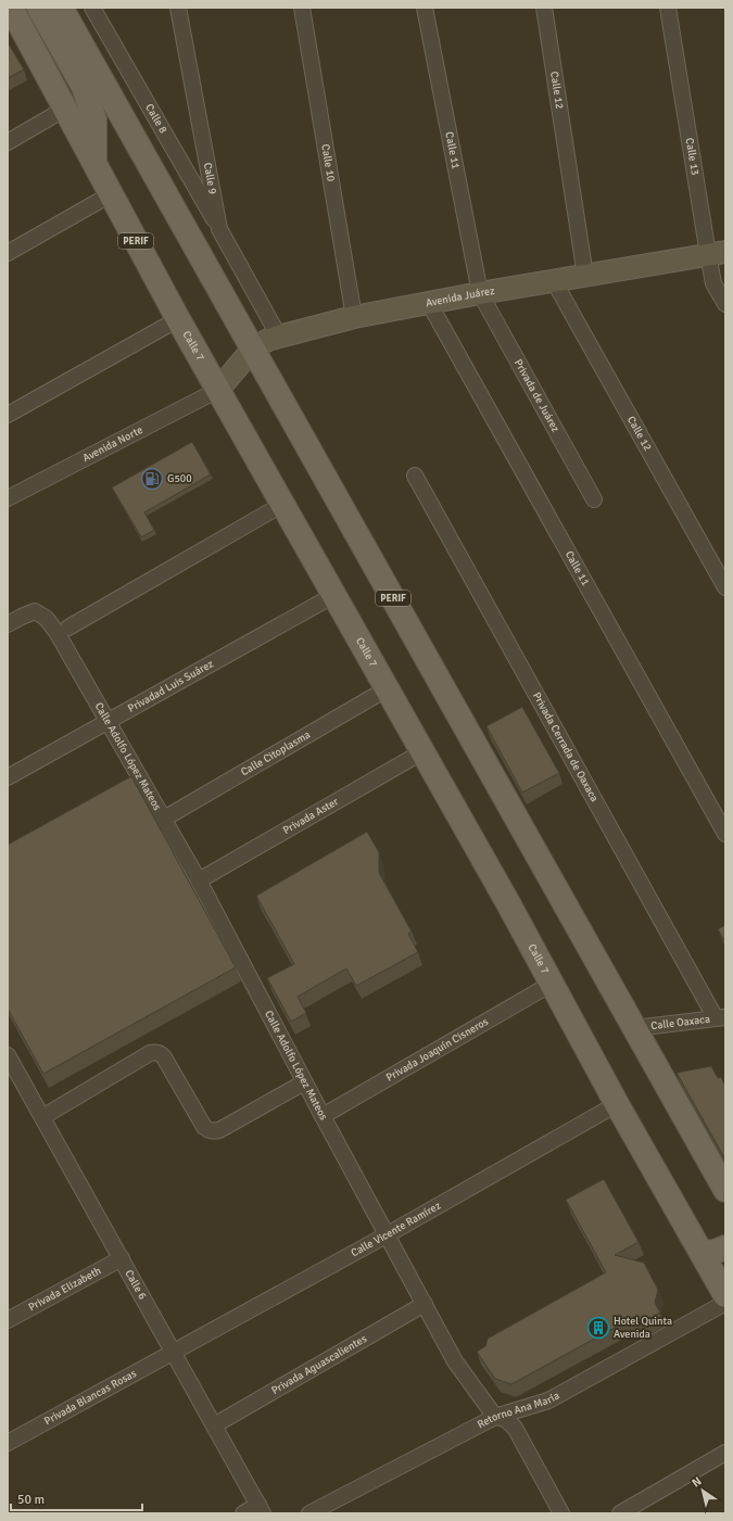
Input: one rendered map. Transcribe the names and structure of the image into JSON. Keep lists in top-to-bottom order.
{
  "streets": {
    "main road": ["PERIF", "Calle 7"],
    "street": [
      "Calle 12",
      "Calle 8",
      "Calle 11",
      "Calle 13",
      "Calle 10",
      "Calle 9",
      "Avenida Juárez",
      "Privada de Juárez",
      "Avenida Norte",
      "Privadad Luis Suárez",
      "Privada Cerrada de Oaxaca",
      "Calle Citoplasma",
      "Calle Adolfo López Mateos",
      "Privada Aster",
      "Calle Oaxaca",
      "Privada Joaquín Cisneros",
      "Calle Vicente Ramírez",
      "Calle 6",
      "Privada Elizabeth",
      "Privada Aguascalientes",
      "Privada Blancas Rosas",
      "Retorno Ana María"
    ]
  },
  "crossings": [
    ["Calle 12", "Avenida Juárez"],
    ["Calle 8", "Calle 9"],
    ["Calle 11", "Avenida Juárez"],
    ["Calle 11", "Privada de Juárez"],
    ["Calle 13", "Avenida Juárez"],
    ["Calle 10", "Avenida Juárez"],
    ["Calle 9", "Avenida Juárez"],
    ["PERIF", "Avenida Juárez"],
    ["PERIF", "Calle Oaxaca"],
    ["Avenida Juárez", "Calle 7"],
    ["Avenida Juárez", "Privada de Juárez"],
    ["Avenida Juárez", "Avenida Norte"],
    ["Calle 7", "Avenida Norte"],
    ["Calle 7", "Privadad Luis Suárez"],
    ["Calle 7", "Calle Citoplasma"],
    ["Calle 7", "Privada Aster"],
    ["Calle 7", "Privada Joaquín Cisneros"],
    ["Calle 7", "Calle Vicente Ramírez"],
    ["Privadad Luis Suárez", "Calle Adolfo López Mateos"],
    ["Privada Cerrada de Oaxaca", "Calle Oaxaca"],
    ["Calle Citoplasma", "Calle Adolfo López Mateos"],
    ["Calle Adolfo López Mateos", "Privada Aster"],
    ["Calle Adolfo López Mateos", "Privada Joaquín Cisneros"],
    ["Calle Adolfo López Mateos", "Calle Vicente Ramírez"],
    ["Calle Adolfo López Mateos", "Privada Aguascalientes"],
    ["Calle Adolfo López Mateos", "Retorno Ana María"],
    ["Calle Vicente Ramírez", "Calle 6"],
    ["Calle Vicente Ramírez", "Privada Blancas Rosas"],
    ["Calle 6", "Privada Elizabeth"],
    ["Calle 6", "Privada Aguascalientes"],
    ["Calle 6", "Privada Blancas Rosas"]
  ],
  "places": {
    "fuel station": ["G500"],
    "building": ["Hotel Quinta Avenida"]
  },
  "scale_bar": "50 m",
  "north": "top left"
}
